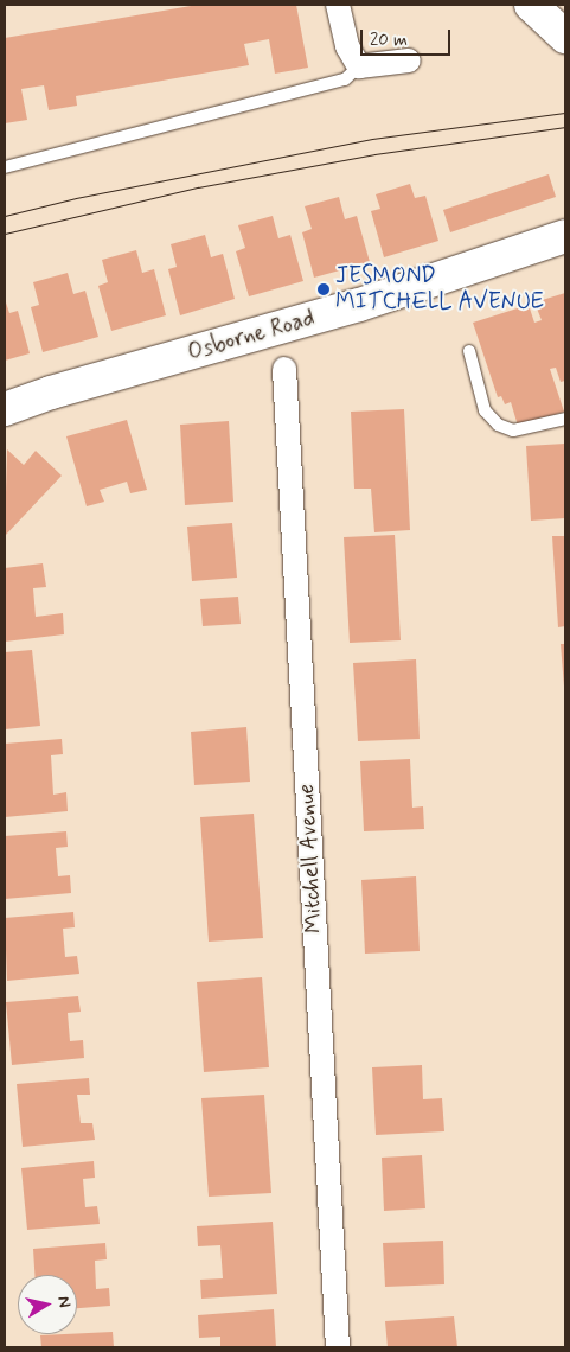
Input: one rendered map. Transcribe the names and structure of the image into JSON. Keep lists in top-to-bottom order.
{
  "streets": {
    "main road": ["Osborne Road"],
    "street": ["Mitchell Avenue"]
  },
  "places": ["JESMOND MITCHELL AVENUE"],
  "scale_bar": "20 m",
  "north": "right"
}
